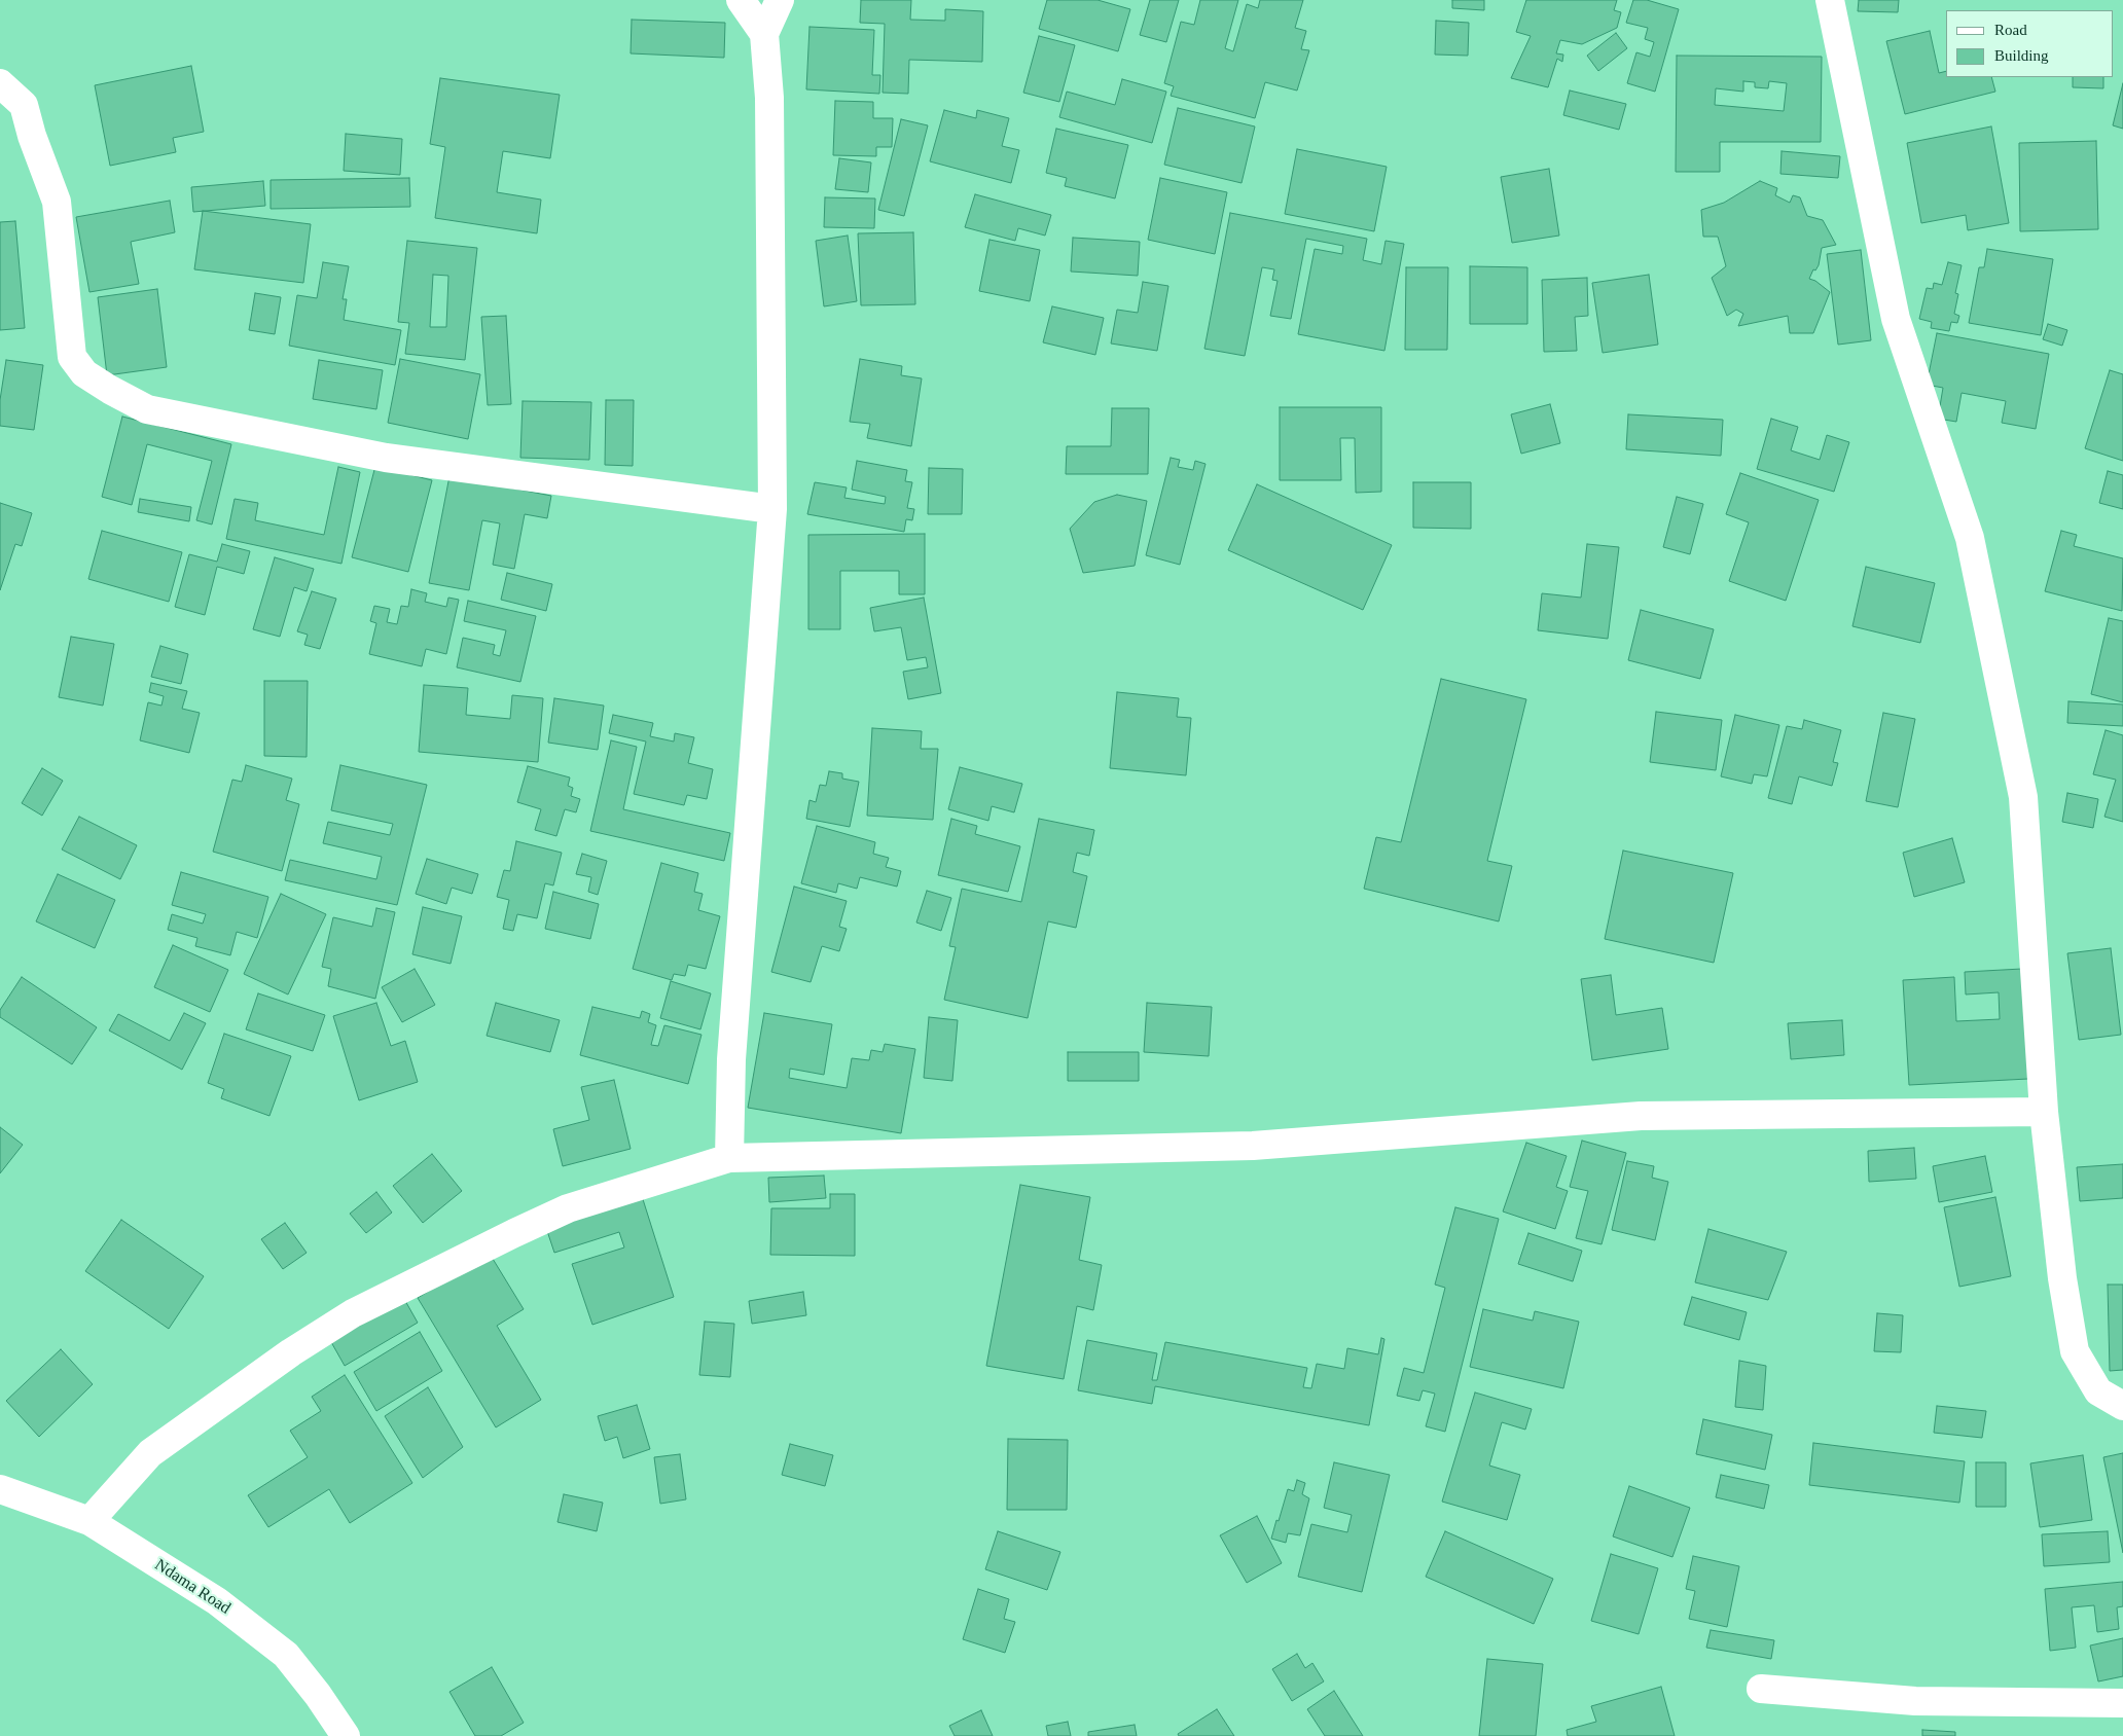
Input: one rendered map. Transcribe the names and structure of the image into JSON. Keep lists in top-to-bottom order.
{
  "streets": {
    "street": ["Ndama Road"]
  },
  "legend": ["Road", "Building"]
}
